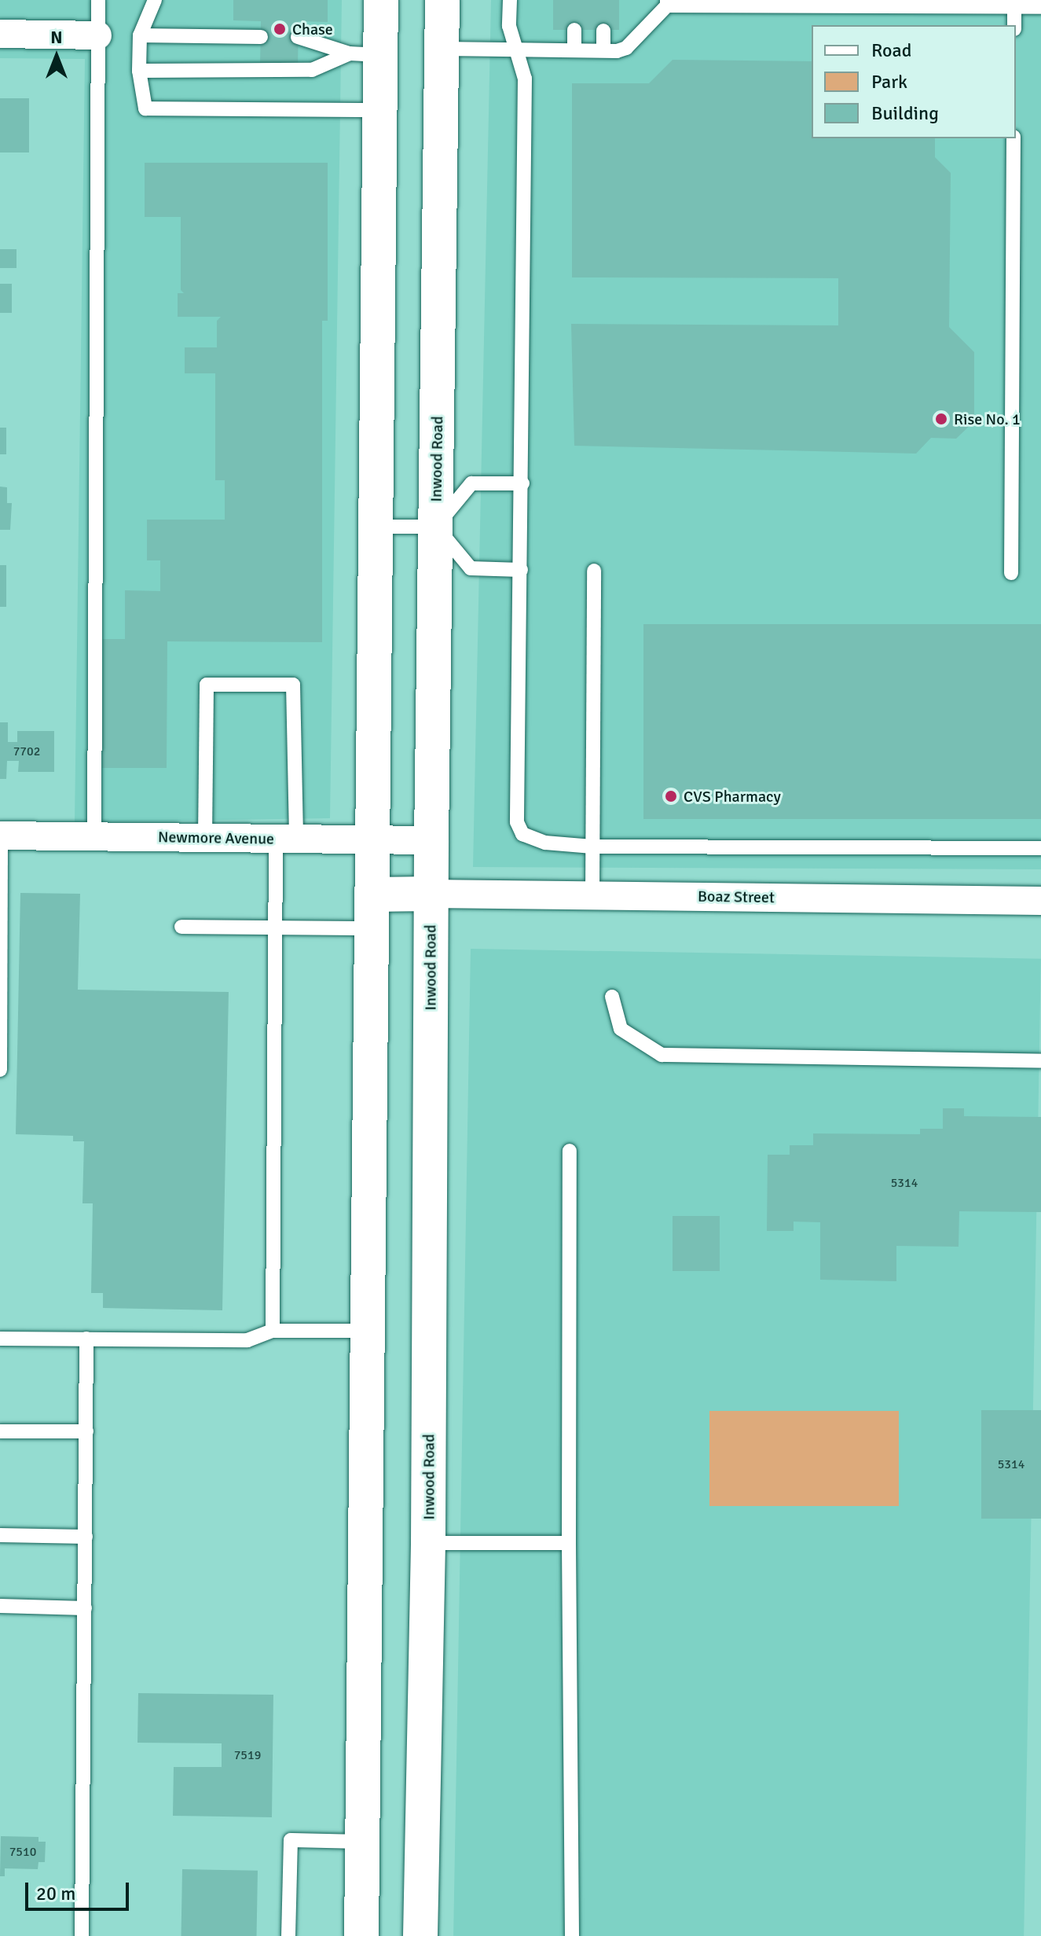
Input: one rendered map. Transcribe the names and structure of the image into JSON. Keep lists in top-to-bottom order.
{
  "streets": {
    "main road": ["Inwood Road"],
    "street": ["Newmore Avenue", "Boaz Street"]
  },
  "crossings": [
    ["Inwood Road", "Newmore Avenue"],
    ["Inwood Road", "Boaz Street"]
  ],
  "places": ["Chase", "Rise No. 1", "CVS Pharmacy"],
  "house_numbers": [
    "7702",
    "5314",
    "5314",
    "7519",
    "7510"
  ],
  "legend": ["Road", "Park", "Building"],
  "scale_bar": "20 m",
  "north": "top"
}
